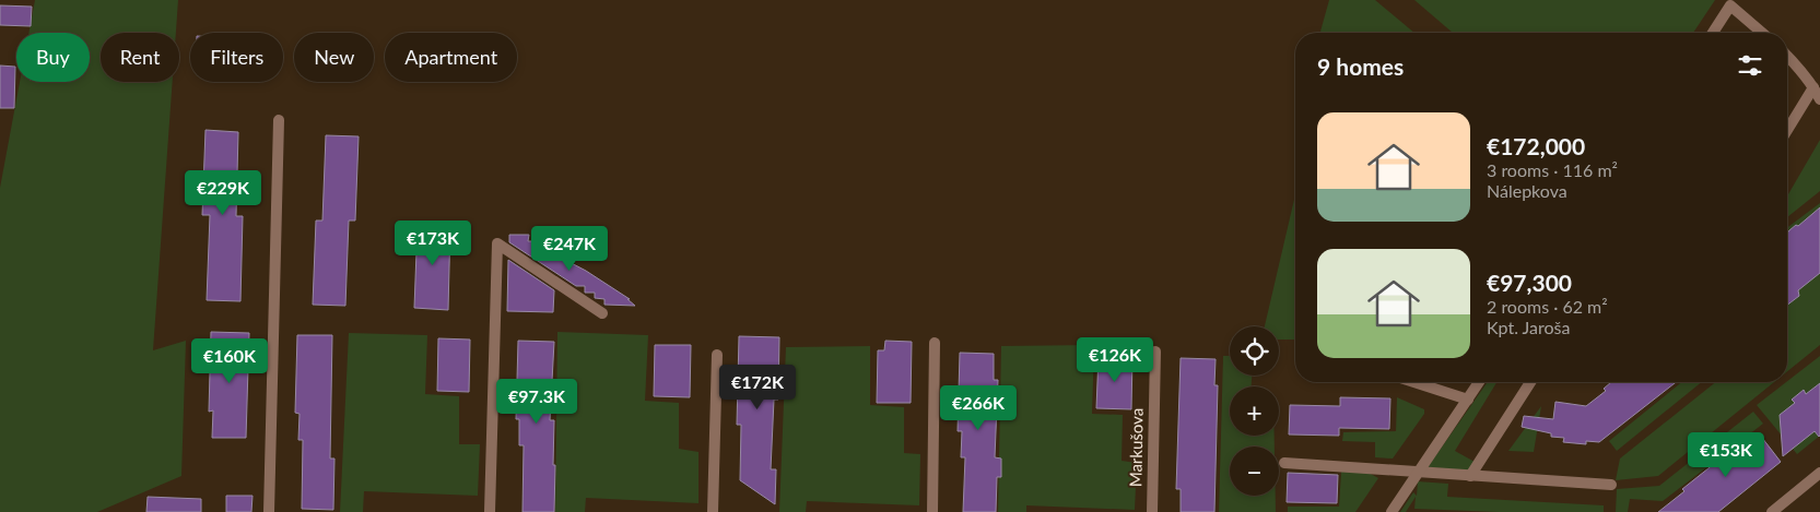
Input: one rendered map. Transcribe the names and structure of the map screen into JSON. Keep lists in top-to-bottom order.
{
  "streets": {
    "street": ["Markušova"]
  },
  "page": {
    "chip": [
      "Buy",
      "Rent",
      "Filters",
      "New",
      "Apartment"
    ],
    "heading": "9 homes",
    "list": [
      {
        "name": "€172,000",
        "note": "3 rooms · 116 m² · Nálepkova"
      },
      {
        "name": "€97,300",
        "note": "2 rooms · 62 m² · Kpt. Jaroša"
      }
    ],
    "price": [
      "€229K",
      "€173K",
      "€247K",
      "€126K",
      "€160K",
      "€172K",
      "€97.3K",
      "€266K",
      "€153K"
    ],
    "map_buttons": ["+", "−"]
  }
}
